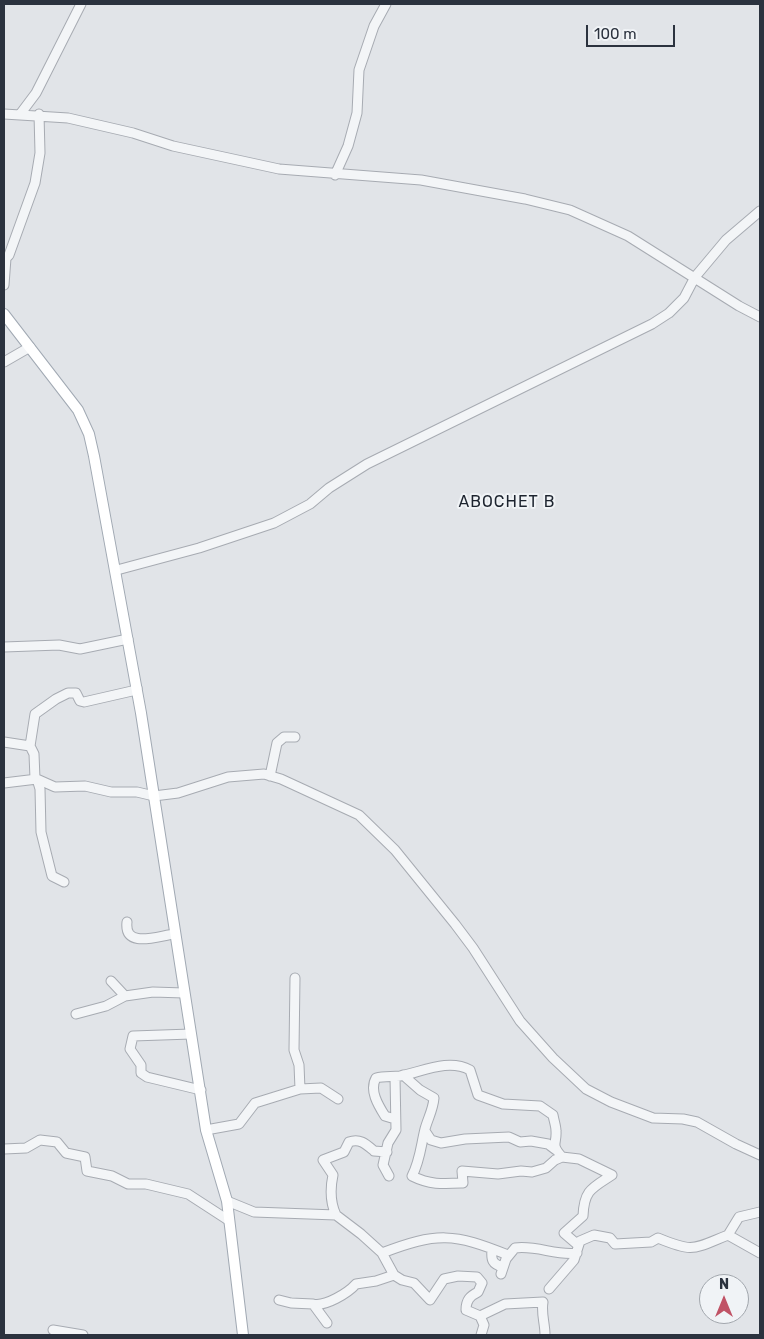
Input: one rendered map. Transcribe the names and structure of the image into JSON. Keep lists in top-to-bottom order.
{
  "districts": ["ABOCHET B"],
  "scale_bar": "100 m",
  "north": "top"
}
